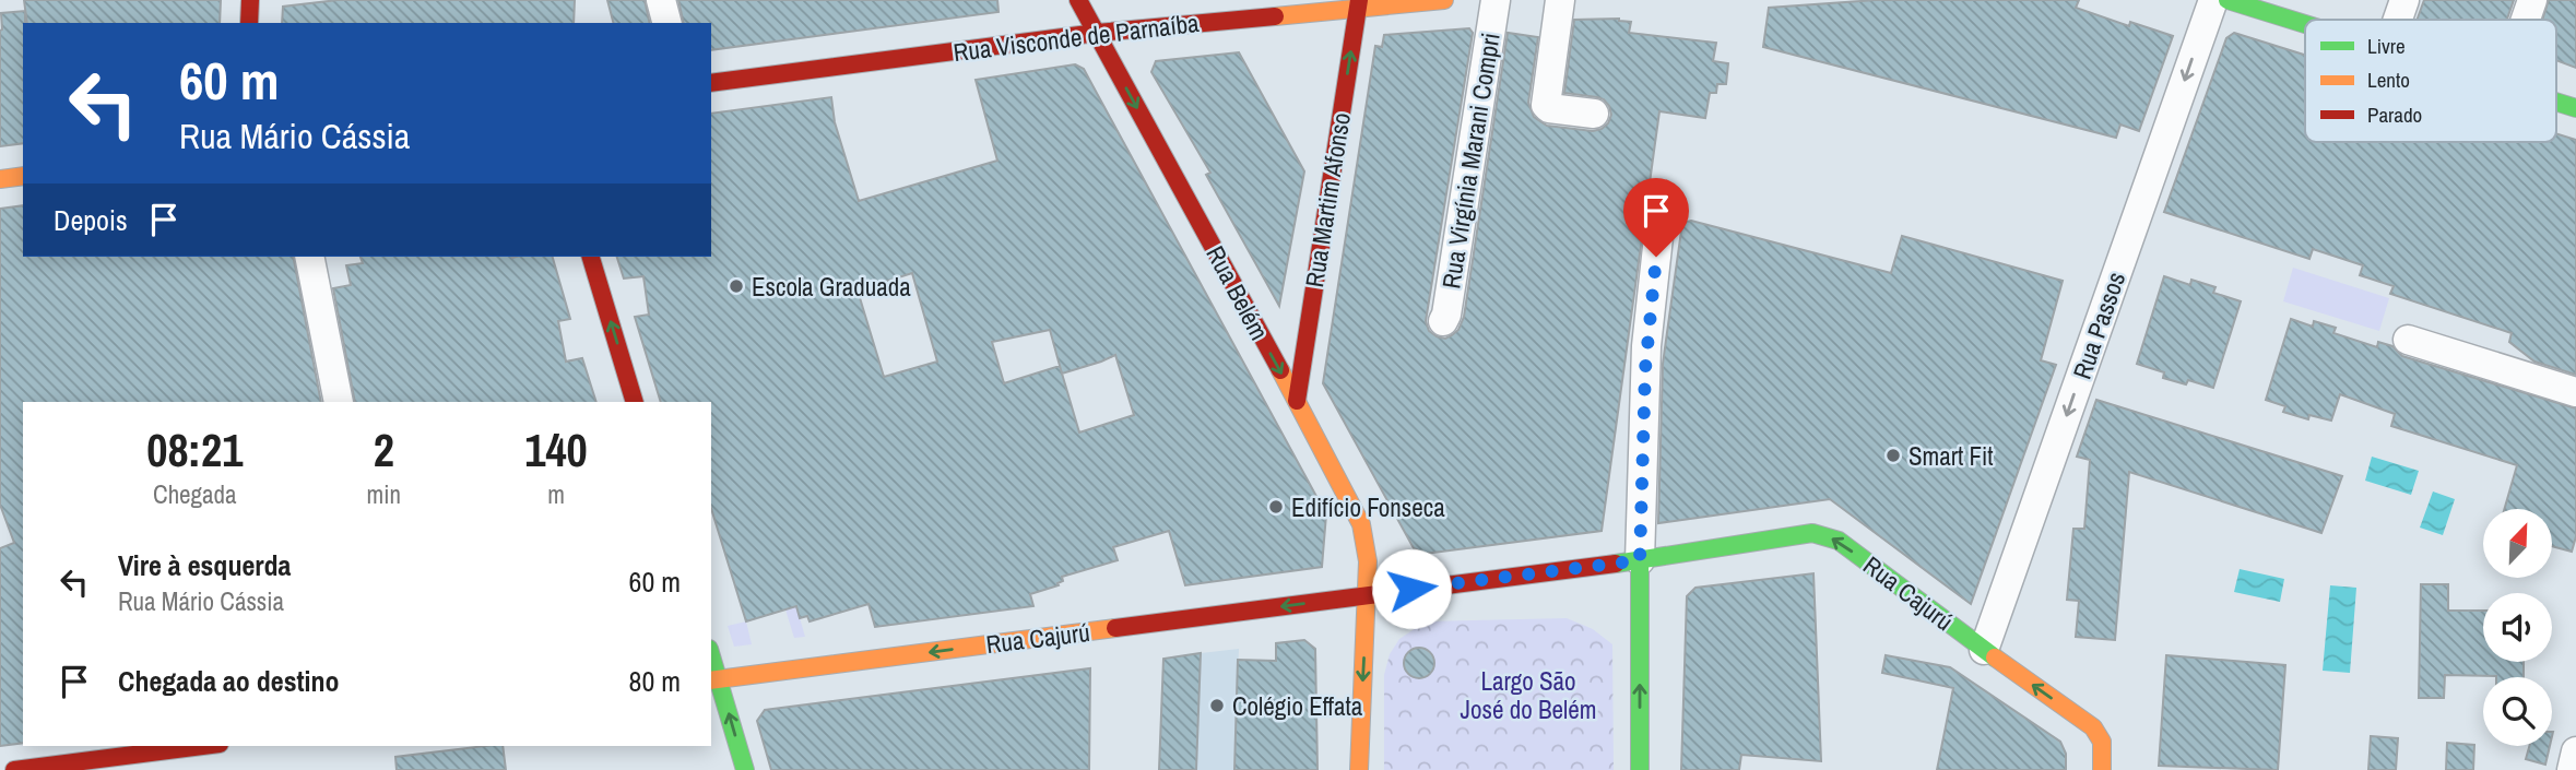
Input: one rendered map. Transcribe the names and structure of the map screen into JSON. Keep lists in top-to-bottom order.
{
  "streets": {
    "street": [
      "Rua Visconde de Parnaíba",
      "Rua Virgínia Marani Compri",
      "Rua Martim Afonso",
      "Rua Belém",
      "Rua Passos",
      "Rua Cajurú"
    ]
  },
  "crossings": [
    ["Rua Visconde de Parnaíba", "Rua Martim Afonso"],
    ["Rua Visconde de Parnaíba", "Rua Belém"],
    ["Rua Martim Afonso", "Rua Belém"],
    ["Rua Belém", "Rua Cajurú"],
    ["Rua Passos", "Rua Cajurú"]
  ],
  "one_way": [
    "Rua Martim Afonso",
    "Rua Belém",
    "Rua Passos",
    "Rua Cajurú"
  ],
  "parks": ["Largo São José do Belém"],
  "places": [
    "Escola Graduada",
    "Smart Fit",
    "Edifício Fonseca",
    "Colégio Effata"
  ],
  "legend": ["Livre", "Lento", "Parado"],
  "north": "top right",
  "page": {
    "turn": ["60 m", "Rua Mário Cássia"],
    "then": "Depois",
    "eta": [
      "08:21",
      "Chegada",
      "2",
      "min",
      "140",
      "m"
    ],
    "list": [
      {
        "name": "Vire à esquerda",
        "note": "Rua Mário Cássia",
        "value": "60 m"
      },
      {
        "name": "Chegada ao destino",
        "value": "80 m"
      }
    ]
  }
}
